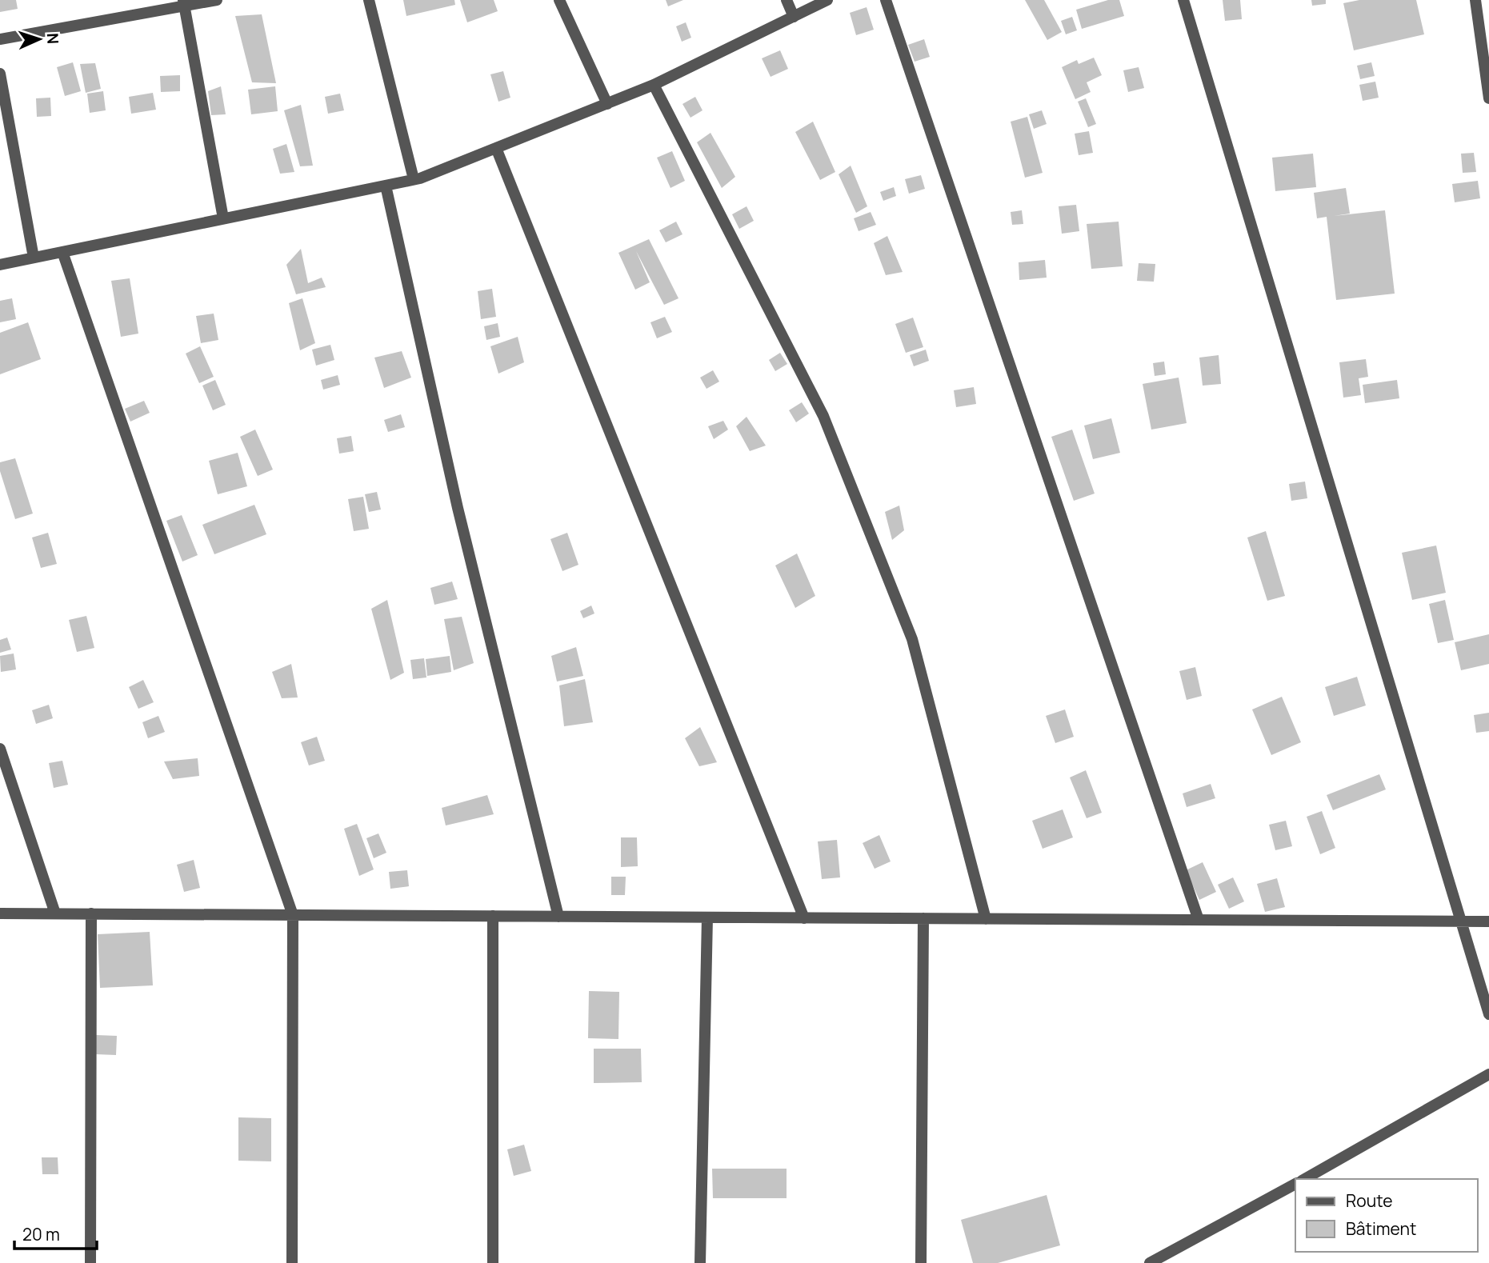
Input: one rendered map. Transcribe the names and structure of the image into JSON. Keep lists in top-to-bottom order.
{
  "legend": ["Route", "Bâtiment"],
  "scale_bar": "20 m",
  "north": "right"
}
